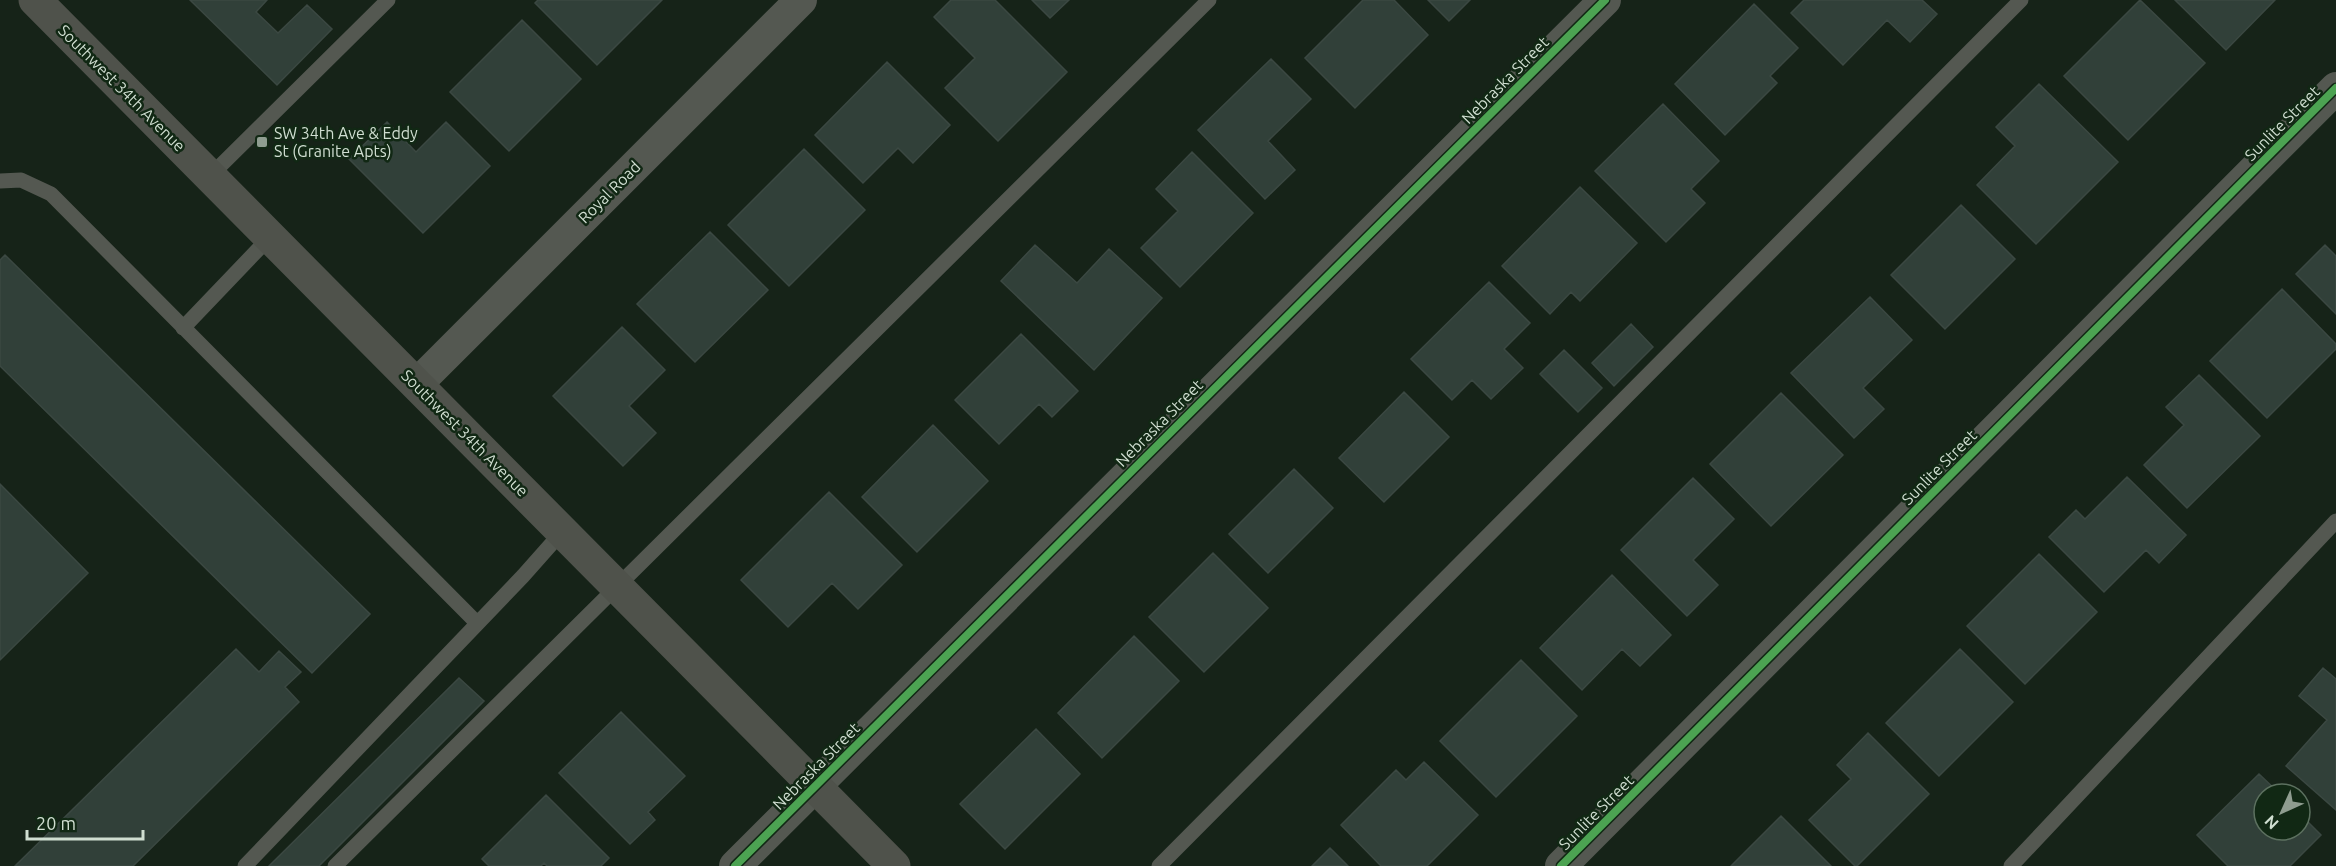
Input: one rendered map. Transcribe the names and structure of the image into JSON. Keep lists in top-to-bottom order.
{
  "streets": {
    "main road": ["Southwest 34th Avenue"],
    "street": ["Nebraska Street", "Sunlite Street", "Royal Road"]
  },
  "crossings": [
    ["Nebraska Street", "Southwest 34th Avenue"],
    ["Southwest 34th Avenue", "Royal Road"]
  ],
  "places": {
    "transit": ["SW 34th Ave & Eddy St (Granite Apts)"]
  },
  "scale_bar": "20 m",
  "north": "bottom left"
}
